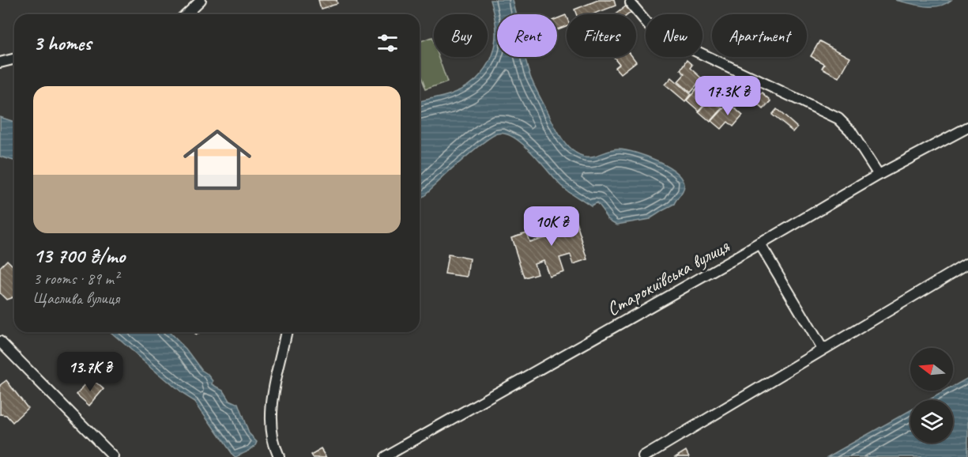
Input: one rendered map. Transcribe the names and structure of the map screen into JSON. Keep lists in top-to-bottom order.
{
  "streets": {
    "street": ["Старокиївська вулиця"]
  },
  "north": "left",
  "page": {
    "chip": [
      "Buy",
      "Rent",
      "Filters",
      "New",
      "Apartment"
    ],
    "heading": "3 homes",
    "list": [
      {
        "name": "13 700 ₴/mo",
        "note": "3 rooms · 89 m² · Щаслива вулиця"
      }
    ],
    "price": ["17.3K ₴", "10K ₴", "13.7K ₴"]
  }
}
